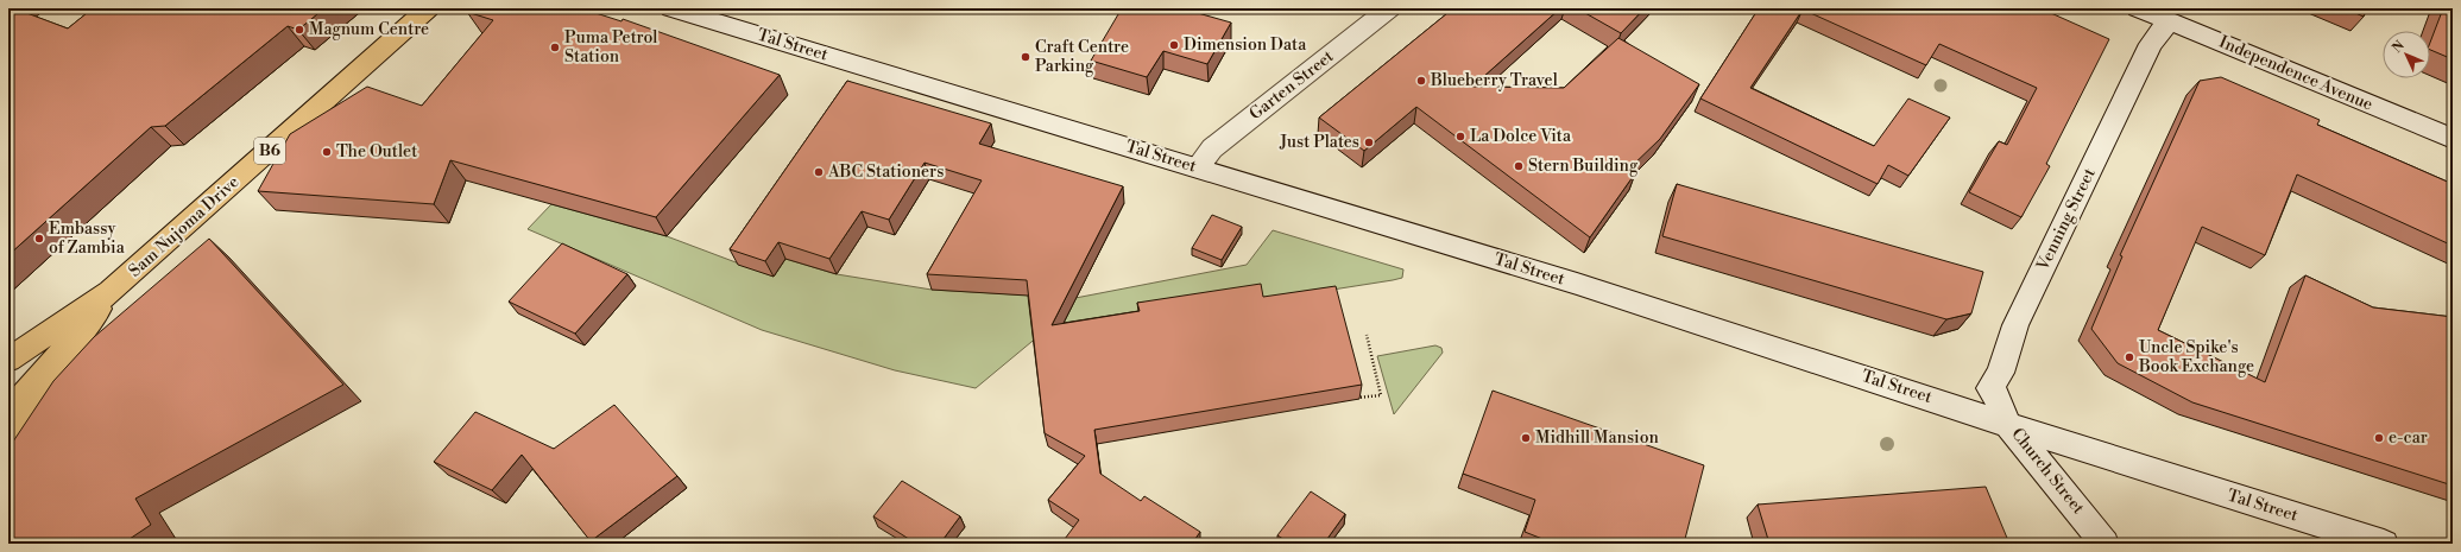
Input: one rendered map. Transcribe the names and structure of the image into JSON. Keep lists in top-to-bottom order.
{
  "streets": {
    "highway": ["B6", "Sam Nujoma Drive"],
    "street": [
      "Tal Street",
      "Independence Avenue",
      "Garten Street",
      "Venning Street",
      "Church Street"
    ]
  },
  "crossings": [
    ["Tal Street", "Garten Street"],
    ["Tal Street", "Venning Street"],
    ["Tal Street", "Church Street"],
    ["Independence Avenue", "Venning Street"],
    ["Venning Street", "Church Street"]
  ],
  "places": [
    "Magnum Centre",
    "Dimension Data",
    "Puma Petrol Station",
    "Craft Centre Parking",
    "Blueberry Travel",
    "La Dolce Vita",
    "Just Plates",
    "The Outlet",
    "Stern Building",
    "ABC Stationers",
    "Embassy of Zambia",
    "Uncle Spike's Book Exchange",
    "Midhill Mansion",
    "e-car"
  ],
  "north": "top left"
}
